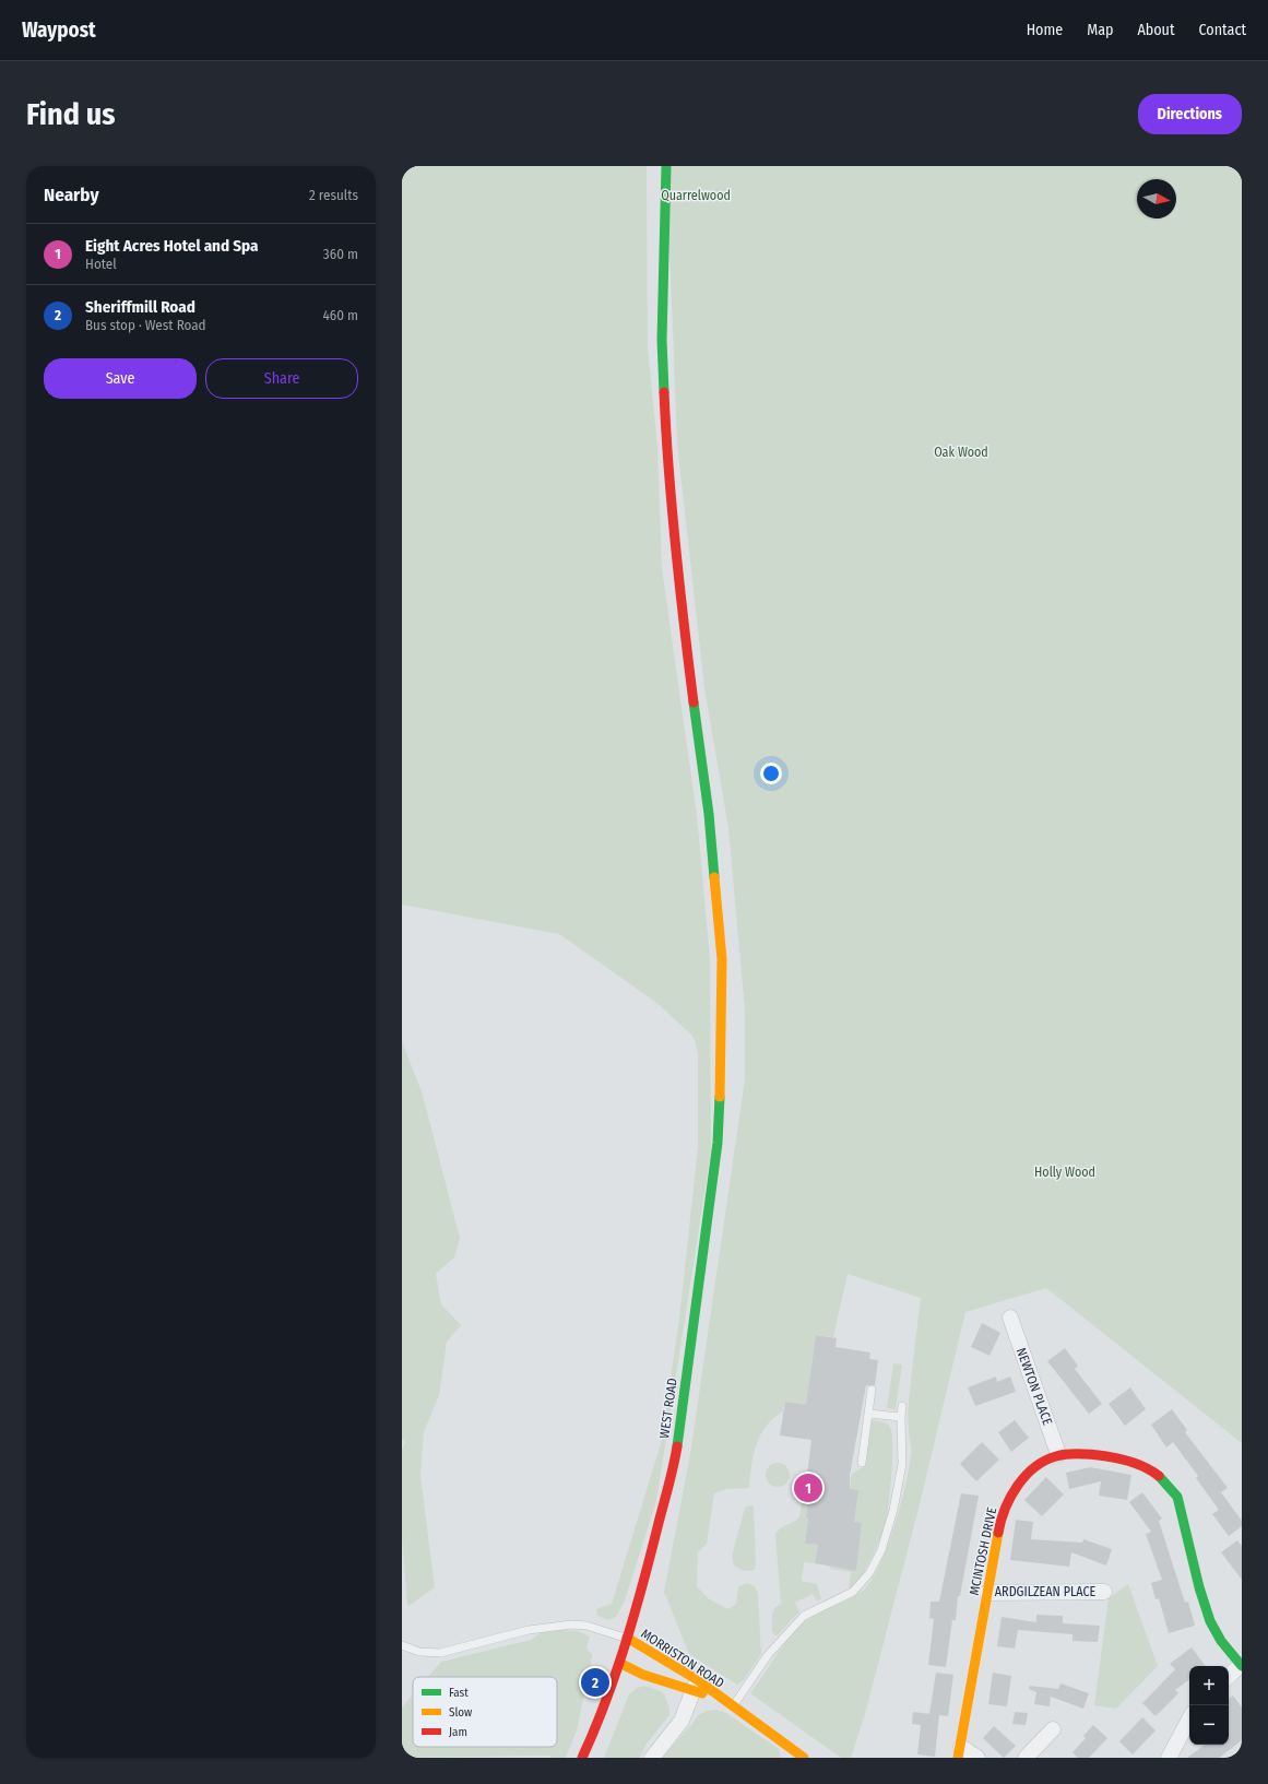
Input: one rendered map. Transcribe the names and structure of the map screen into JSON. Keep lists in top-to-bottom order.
{
  "streets": {
    "main road": ["WEST ROAD", "MCINTOSH DRIVE", "MORRISTON ROAD"],
    "street": ["NEWTON PLACE", "ARDGILZEAN PLACE"]
  },
  "crossings": [
    ["NEWTON PLACE", "MCINTOSH DRIVE"],
    ["WEST ROAD", "MORRISTON ROAD"],
    ["MCINTOSH DRIVE", "ARDGILZEAN PLACE"]
  ],
  "parks": ["Quarrelwood", "Oak Wood", "Holly Wood"],
  "legend": ["Fast", "Slow", "Jam"],
  "north": "right",
  "page": {
    "header": "Waypost",
    "nav": [
      "Home",
      "Map",
      "About",
      "Contact"
    ],
    "buttons": [
      "Directions",
      ["Save", "Share"]
    ],
    "title": "Find us",
    "heading": ["Nearby", "2 results"],
    "list": [
      {
        "mark": "1",
        "name": "Eight Acres Hotel and Spa",
        "note": "Hotel",
        "value": "360 m"
      },
      {
        "mark": "2",
        "name": "Sheriffmill Road",
        "note": "Bus stop · West Road",
        "value": "460 m"
      }
    ],
    "pins": ["1", "2"],
    "map_buttons": ["+", "−"]
  }
}
